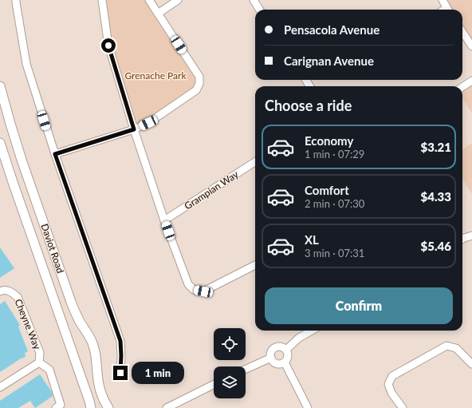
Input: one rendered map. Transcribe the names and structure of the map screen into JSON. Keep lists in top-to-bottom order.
{
  "streets": {
    "street": ["Grampian Way", "Daviot Road", "Cheyne Way"]
  },
  "parks": ["Grenache Park"],
  "page": {
    "banner": ["Pensacola Avenue", "Carignan Avenue"],
    "heading": "Choose a ride",
    "list": [
      {
        "name": "Economy",
        "note": "1 min · 07:29",
        "value": "$3.21"
      },
      {
        "name": "Comfort",
        "note": "2 min · 07:30",
        "value": "$4.33"
      },
      {
        "name": "XL",
        "note": "3 min · 07:31",
        "value": "$5.46"
      }
    ],
    "buttons": "Confirm",
    "bubble": "1 min"
  }
}
